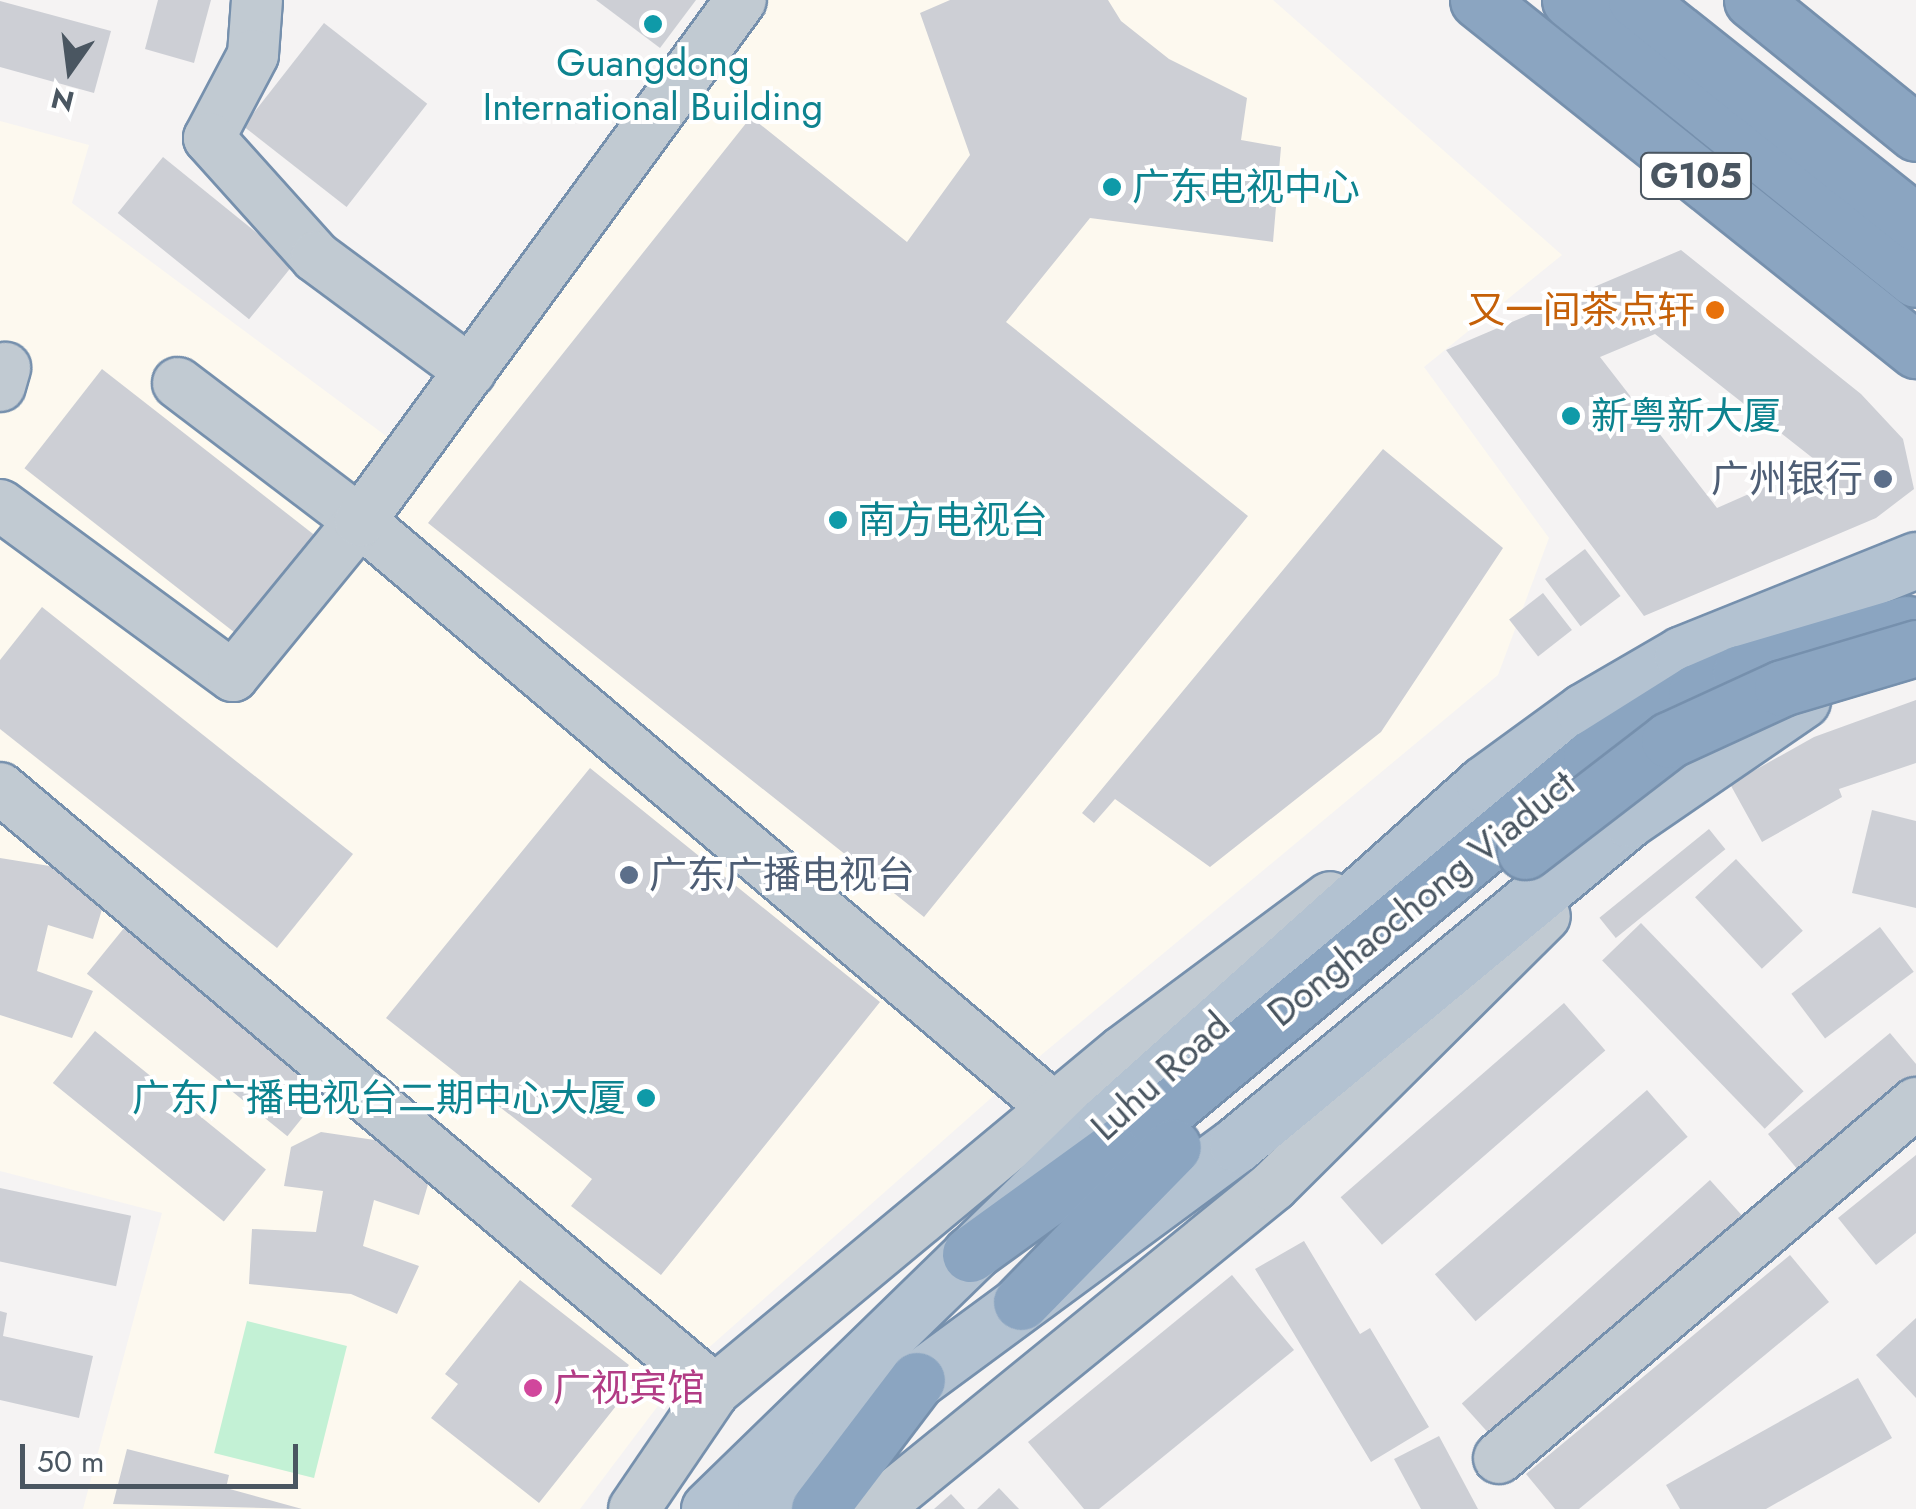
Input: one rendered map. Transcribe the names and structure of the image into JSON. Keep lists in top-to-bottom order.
{
  "streets": {
    "highway": ["G105", "Donghaochong Viaduct"],
    "main road": ["Luhu Road"]
  },
  "crossings": [
    ["Donghaochong Viaduct", "Luhu Road"]
  ],
  "places": [
    "Guangdong International Building",
    "广东电视中心",
    "又一间茶点轩",
    "新粤新大厦",
    "广州银行",
    "南方电视台",
    "广东广播电视台",
    "广东广播电视台二期中心大厦",
    "广视宾馆"
  ],
  "scale_bar": "50 m",
  "north": "bottom"
}
